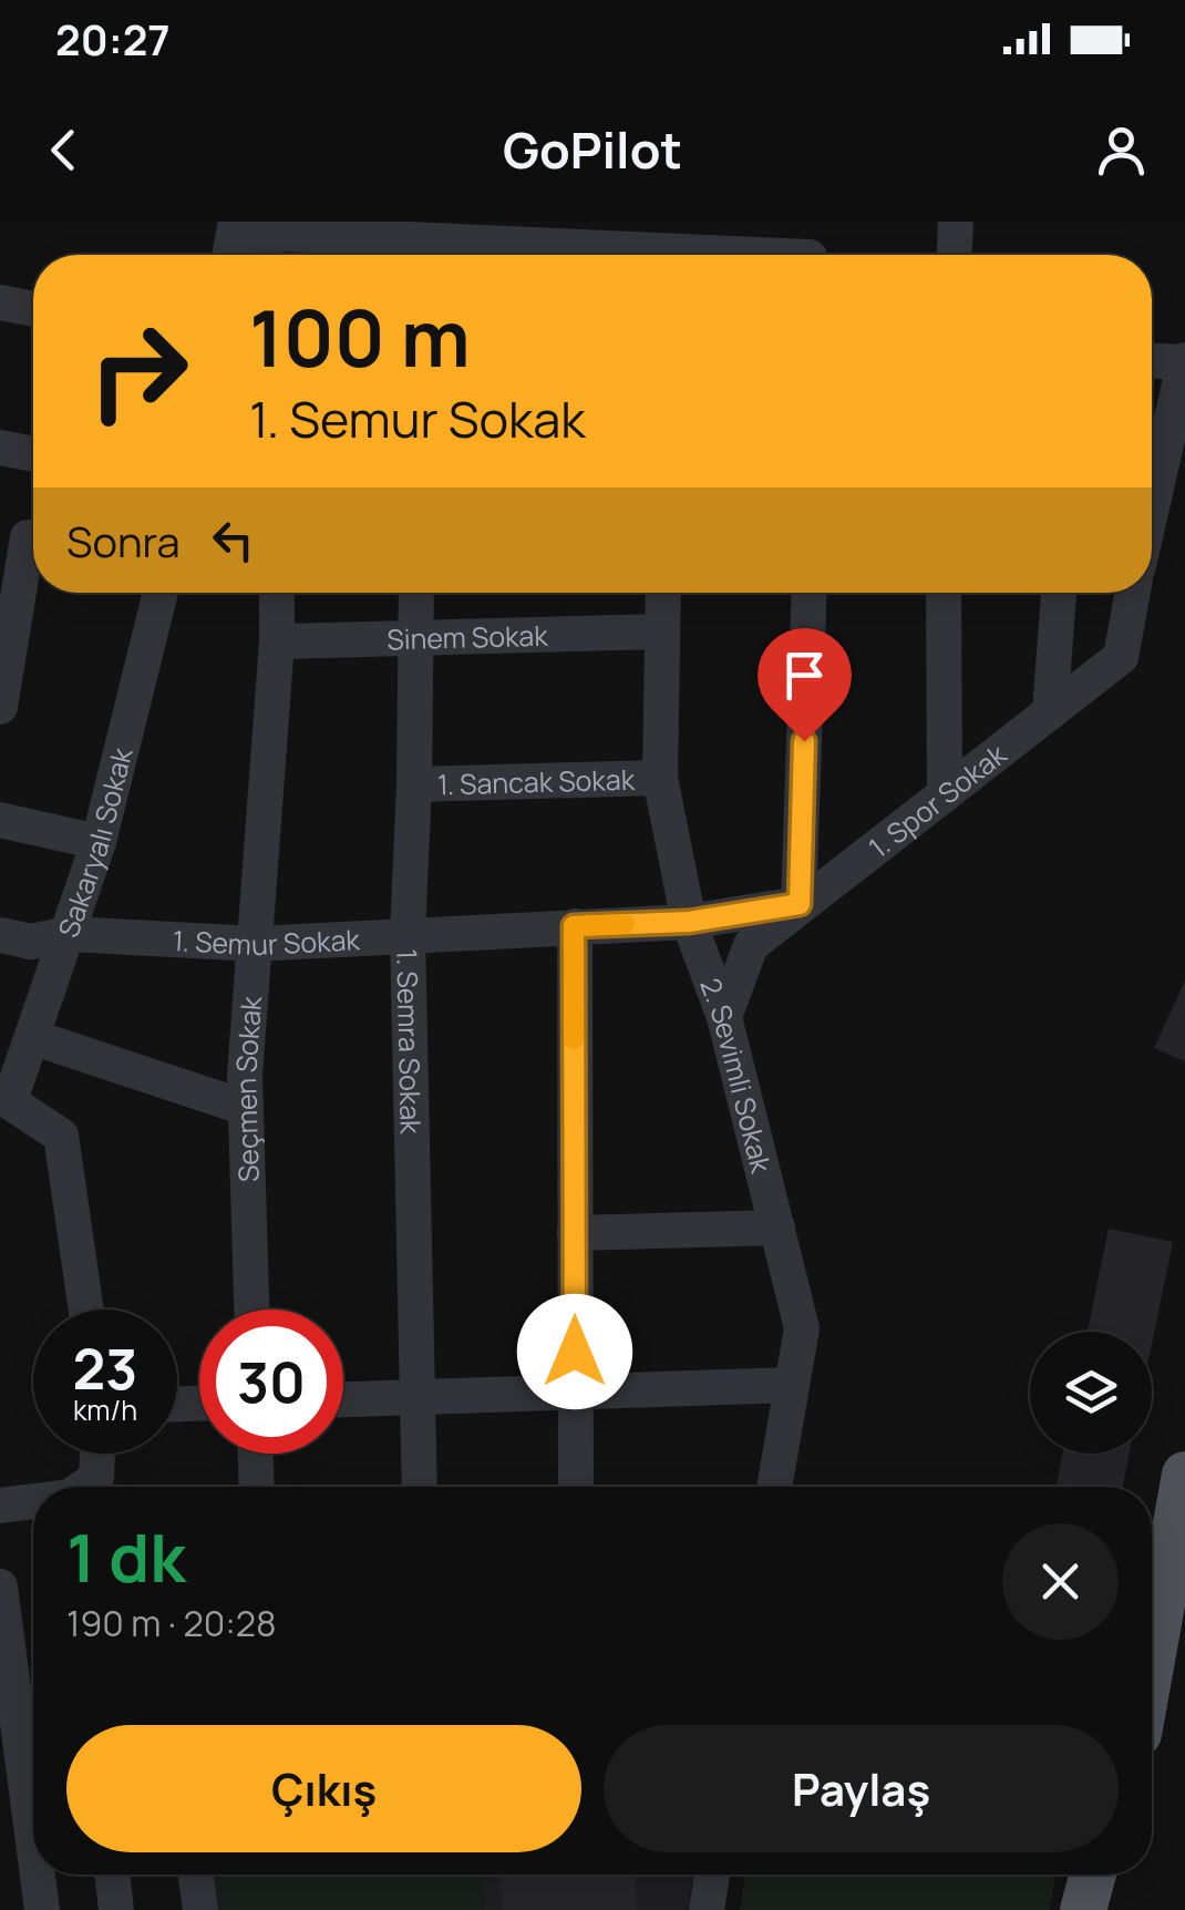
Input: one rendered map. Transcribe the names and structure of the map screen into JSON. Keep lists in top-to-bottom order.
{
  "streets": {
    "street": [
      "Sinem Sokak",
      "1. Sancak Sokak",
      "1. Spor Sokak",
      "Sakaryalı Sokak",
      "1. Semur Sokak",
      "1. Semra Sokak",
      "2. Sevimli Sokak",
      "Seçmen Sokak"
    ]
  },
  "crossings": [
    ["Sinem Sokak", "1. Semra Sokak"],
    ["Sinem Sokak", "2. Sevimli Sokak"],
    ["Sinem Sokak", "Seçmen Sokak"],
    ["1. Sancak Sokak", "1. Semra Sokak"],
    ["1. Sancak Sokak", "2. Sevimli Sokak"],
    ["1. Spor Sokak", "1. Semur Sokak"],
    ["1. Spor Sokak", "2. Sevimli Sokak"],
    ["Sakaryalı Sokak", "1. Semur Sokak"],
    ["1. Semur Sokak", "1. Semra Sokak"],
    ["1. Semur Sokak", "2. Sevimli Sokak"],
    ["1. Semur Sokak", "Seçmen Sokak"]
  ],
  "page": {
    "status": "20:27",
    "header": "GoPilot",
    "turn": ["100 m", "1. Semur Sokak"],
    "then": "Sonra",
    "speed": "23 km/h",
    "limit": "30",
    "heading": ["1 dk", "190 m · 20:28"],
    "buttons": ["Çıkış", "Paylaş"]
  }
}
